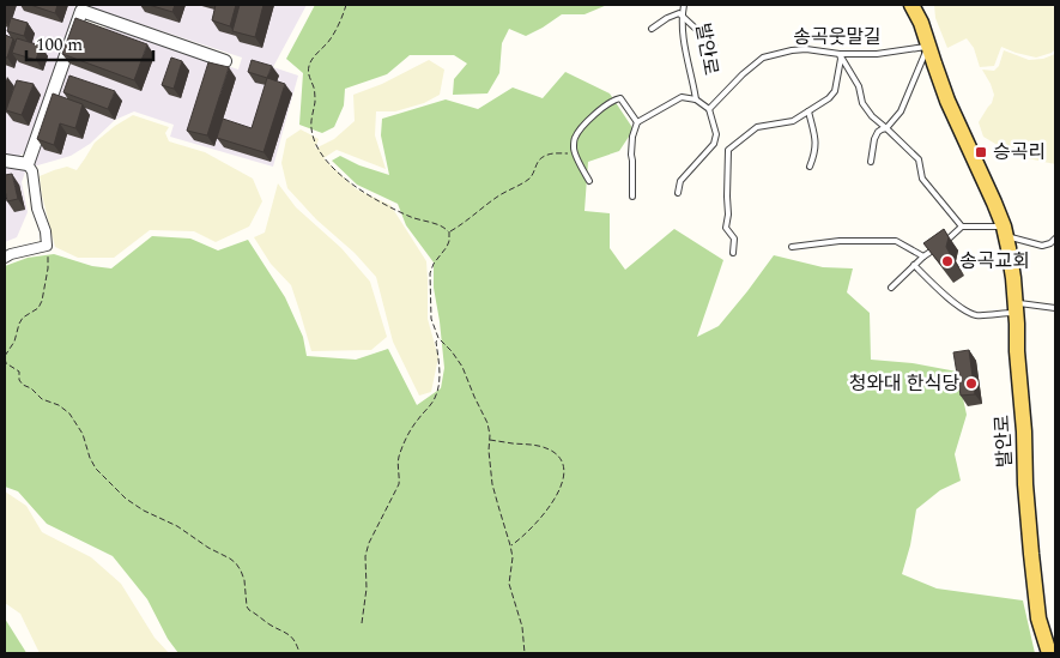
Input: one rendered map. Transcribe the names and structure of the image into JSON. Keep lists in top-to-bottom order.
{
  "streets": {
    "main road": ["발안로"],
    "lane": ["송곡웃말길"]
  },
  "crossings": [
    ["송곡웃말길", "발안로"]
  ],
  "places": {
    "transit": ["승곡리"],
    "other": ["송곡교회", "청와대 한식당"]
  },
  "scale_bar": "100 m"
}
